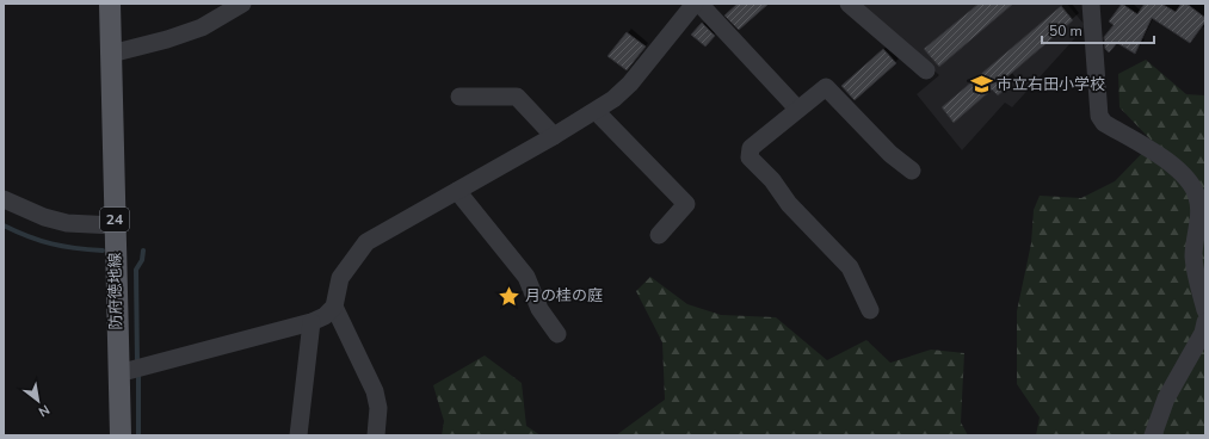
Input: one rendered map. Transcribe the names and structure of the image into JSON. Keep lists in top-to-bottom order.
{
  "streets": {
    "main road": ["24", "防府徳地線"]
  },
  "places": {
    "school or university": ["市立右田小学校"],
    "place": ["月の桂の庭"]
  },
  "scale_bar": "50 m",
  "north": "bottom right"
}
